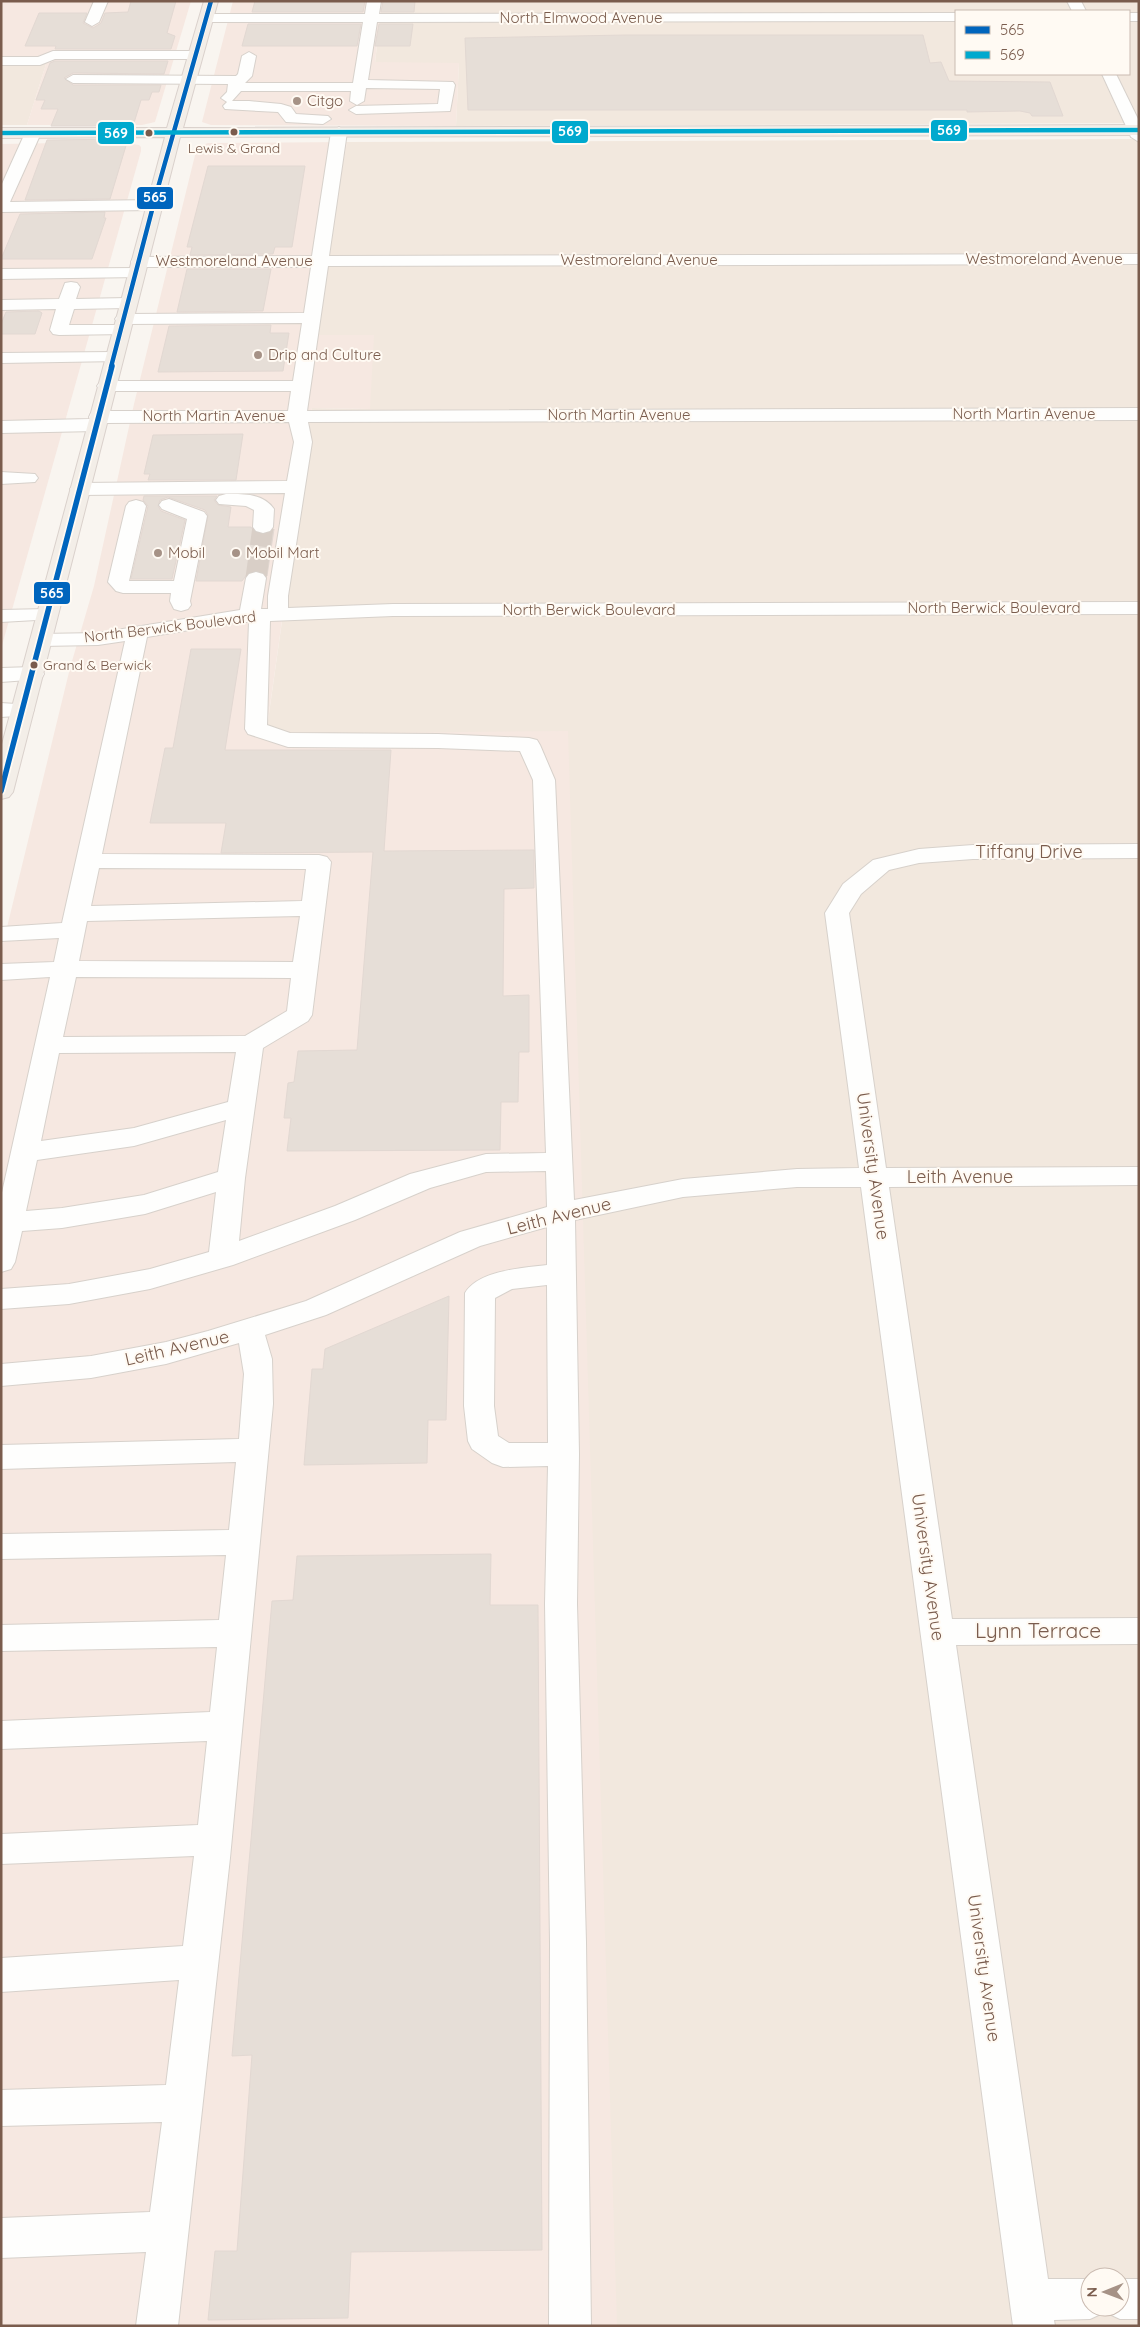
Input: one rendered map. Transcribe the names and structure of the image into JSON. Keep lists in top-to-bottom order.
{
  "streets": {
    "street": [
      "North Elmwood Avenue",
      "Westmoreland Avenue",
      "North Martin Avenue",
      "North Berwick Boulevard",
      "Tiffany Drive",
      "University Avenue",
      "Leith Avenue",
      "Lynn Terrace"
    ]
  },
  "crossings": [
    ["Tiffany Drive", "University Avenue"],
    ["University Avenue", "Leith Avenue"],
    ["University Avenue", "Lynn Terrace"]
  ],
  "places": [
    "Citgo",
    "Lewis & Grand",
    "Drip and Culture",
    "Mobil",
    "Mobil Mart",
    "Grand & Berwick"
  ],
  "lines": ["transit line 565", "transit line 569"],
  "legend": ["565", "569"],
  "north": "left"
}
